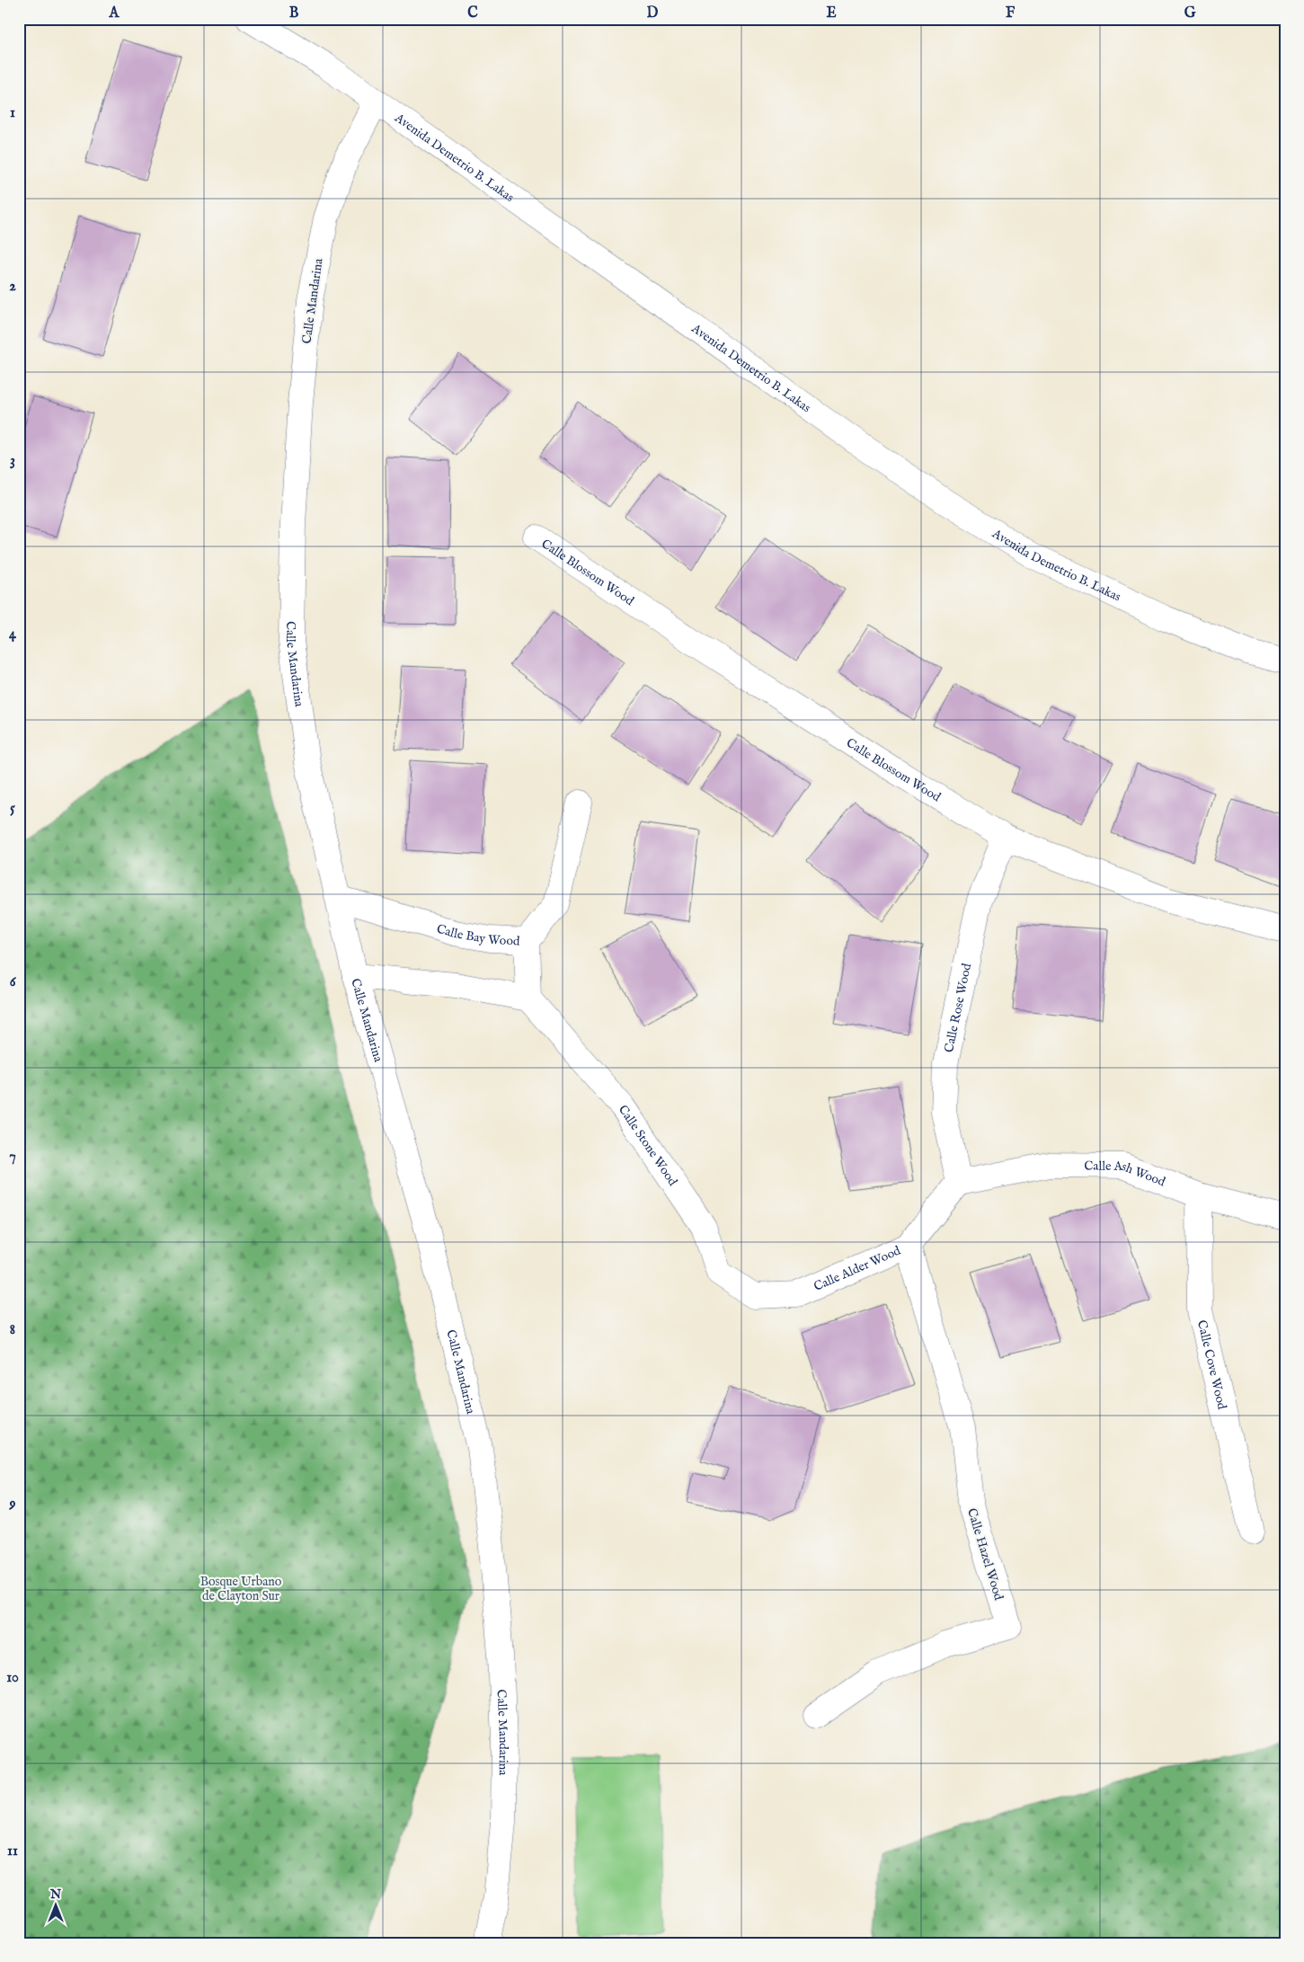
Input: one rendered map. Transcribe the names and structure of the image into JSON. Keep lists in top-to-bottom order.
{
  "streets": {
    "street": [
      "Avenida Demetrio B. Lakas",
      "Calle Mandarina",
      "Calle Blossom Wood",
      "Calle Bay Wood",
      "Calle Rose Wood",
      "Calle Stone Wood",
      "Calle Ash Wood",
      "Calle Alder Wood",
      "Calle Cove Wood",
      "Calle Hazel Wood"
    ]
  },
  "crossings": [
    ["Avenida Demetrio B. Lakas", "Calle Mandarina"],
    ["Calle Mandarina", "Calle Bay Wood"],
    ["Calle Blossom Wood", "Calle Rose Wood"],
    ["Calle Rose Wood", "Calle Ash Wood"],
    ["Calle Rose Wood", "Calle Alder Wood"],
    ["Calle Stone Wood", "Calle Alder Wood"],
    ["Calle Ash Wood", "Calle Alder Wood"],
    ["Calle Ash Wood", "Calle Cove Wood"],
    ["Calle Alder Wood", "Calle Hazel Wood"]
  ],
  "parks": ["Bosque Urbano de Clayton Sur"],
  "north": "top",
  "grid": {
    "columns": [
      "A",
      "B",
      "C",
      "D",
      "E",
      "F",
      "G"
    ],
    "rows": [
      "1",
      "2",
      "3",
      "4",
      "5",
      "6",
      "7",
      "8",
      "9",
      "10",
      "11"
    ]
  }
}
